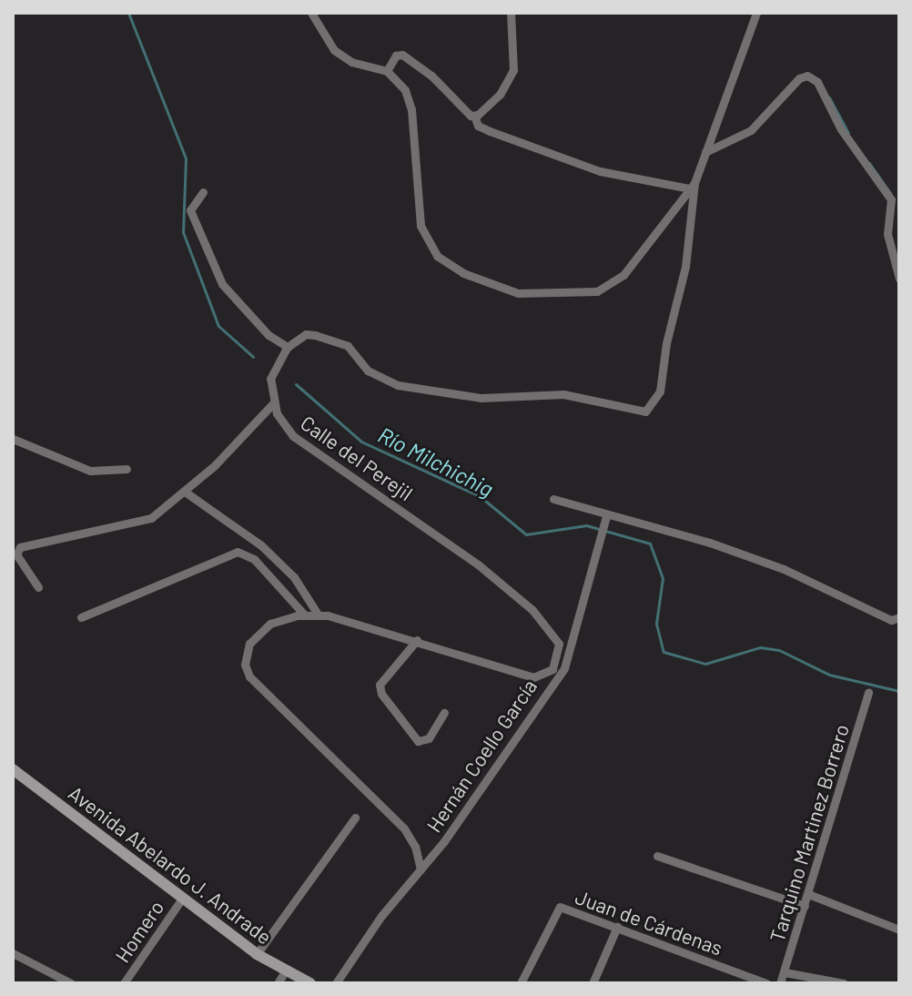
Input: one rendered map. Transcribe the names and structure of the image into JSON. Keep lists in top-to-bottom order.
{
  "streets": {
    "street": [
      "Calle del Perejil",
      "Hernán Coello García",
      "Tarquino Martinez Borrero",
      "Avenida Abelardo J. Andrade",
      "Juan de Cárdenas",
      "Homero"
    ]
  },
  "crossings": [
    ["Calle del Perejil", "Hernán Coello García"],
    ["Avenida Abelardo J. Andrade", "Homero"]
  ],
  "water": ["Río Milchichig"]
}
